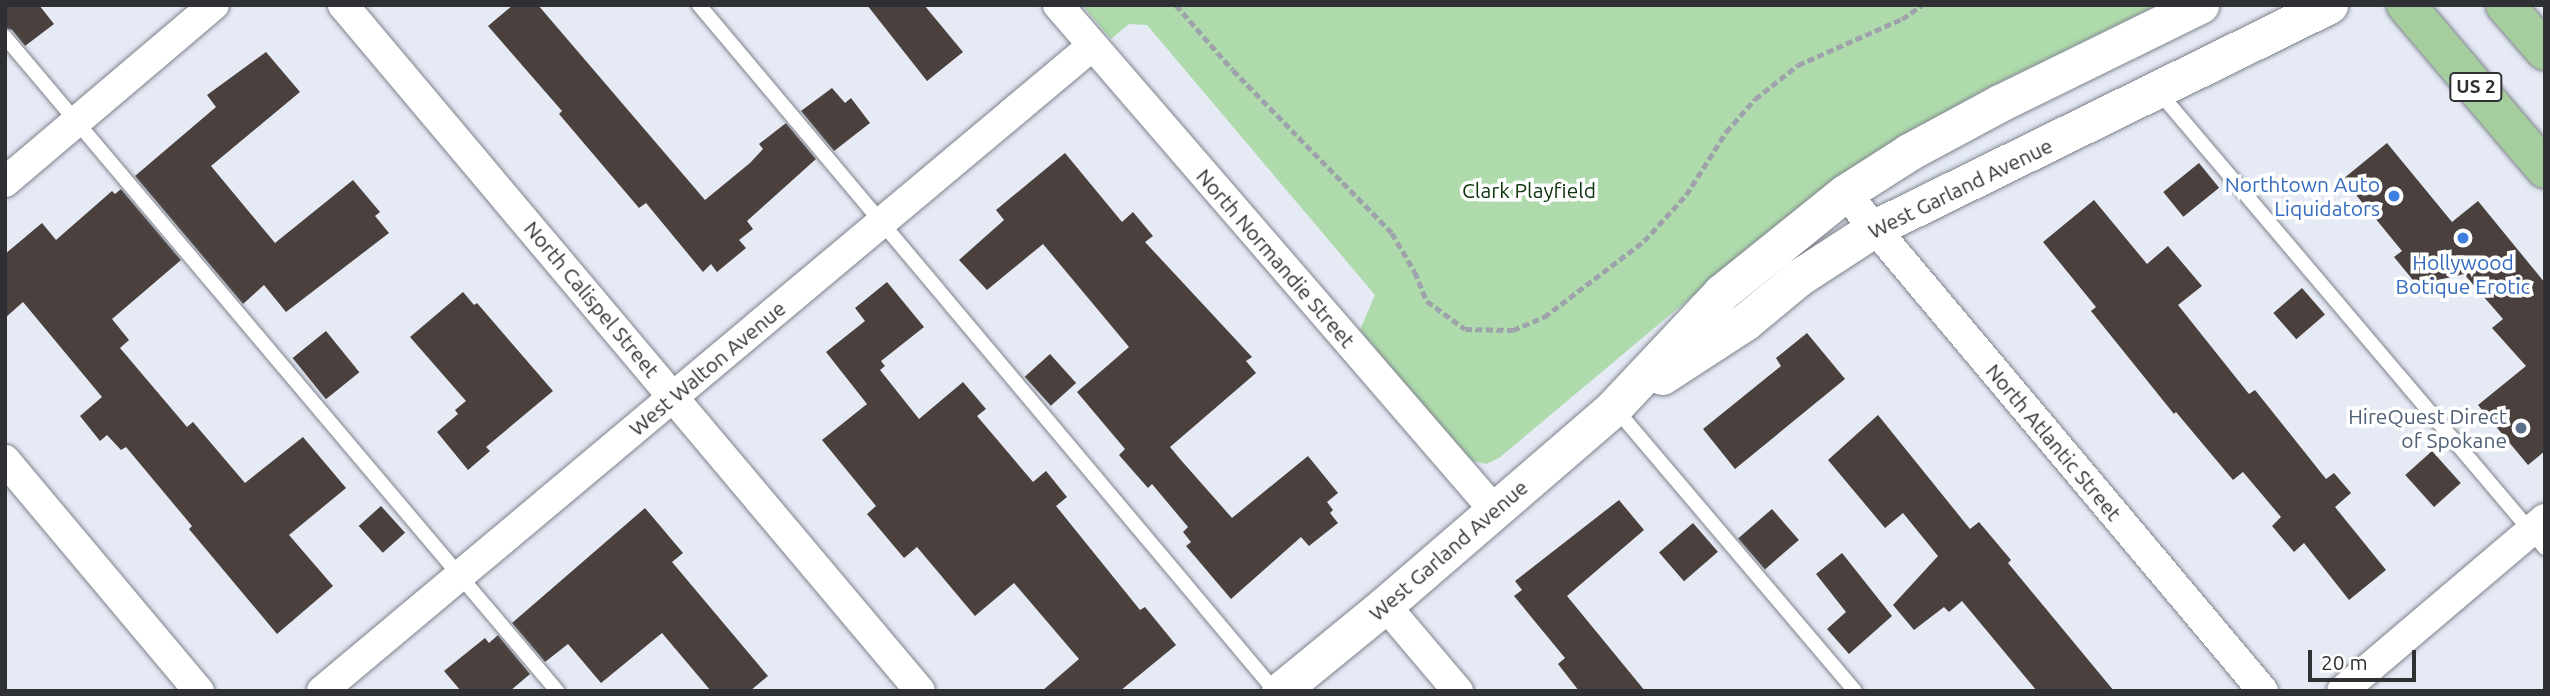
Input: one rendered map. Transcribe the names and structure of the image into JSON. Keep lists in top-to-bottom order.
{
  "streets": {
    "main road": ["US 2"],
    "street": [
      "West Garland Avenue",
      "North Normandie Street",
      "North Calispel Street",
      "West Walton Avenue",
      "North Atlantic Street"
    ]
  },
  "crossings": [
    ["West Garland Avenue", "North Normandie Street"],
    ["West Garland Avenue", "North Atlantic Street"],
    ["North Normandie Street", "West Walton Avenue"],
    ["North Calispel Street", "West Walton Avenue"]
  ],
  "parks": ["Clark Playfield"],
  "places": ["Northtown Auto Liquidators", "Hollywood Botique Erotic", "HireQuest Direct of Spokane"],
  "scale_bar": "20 m"
}
